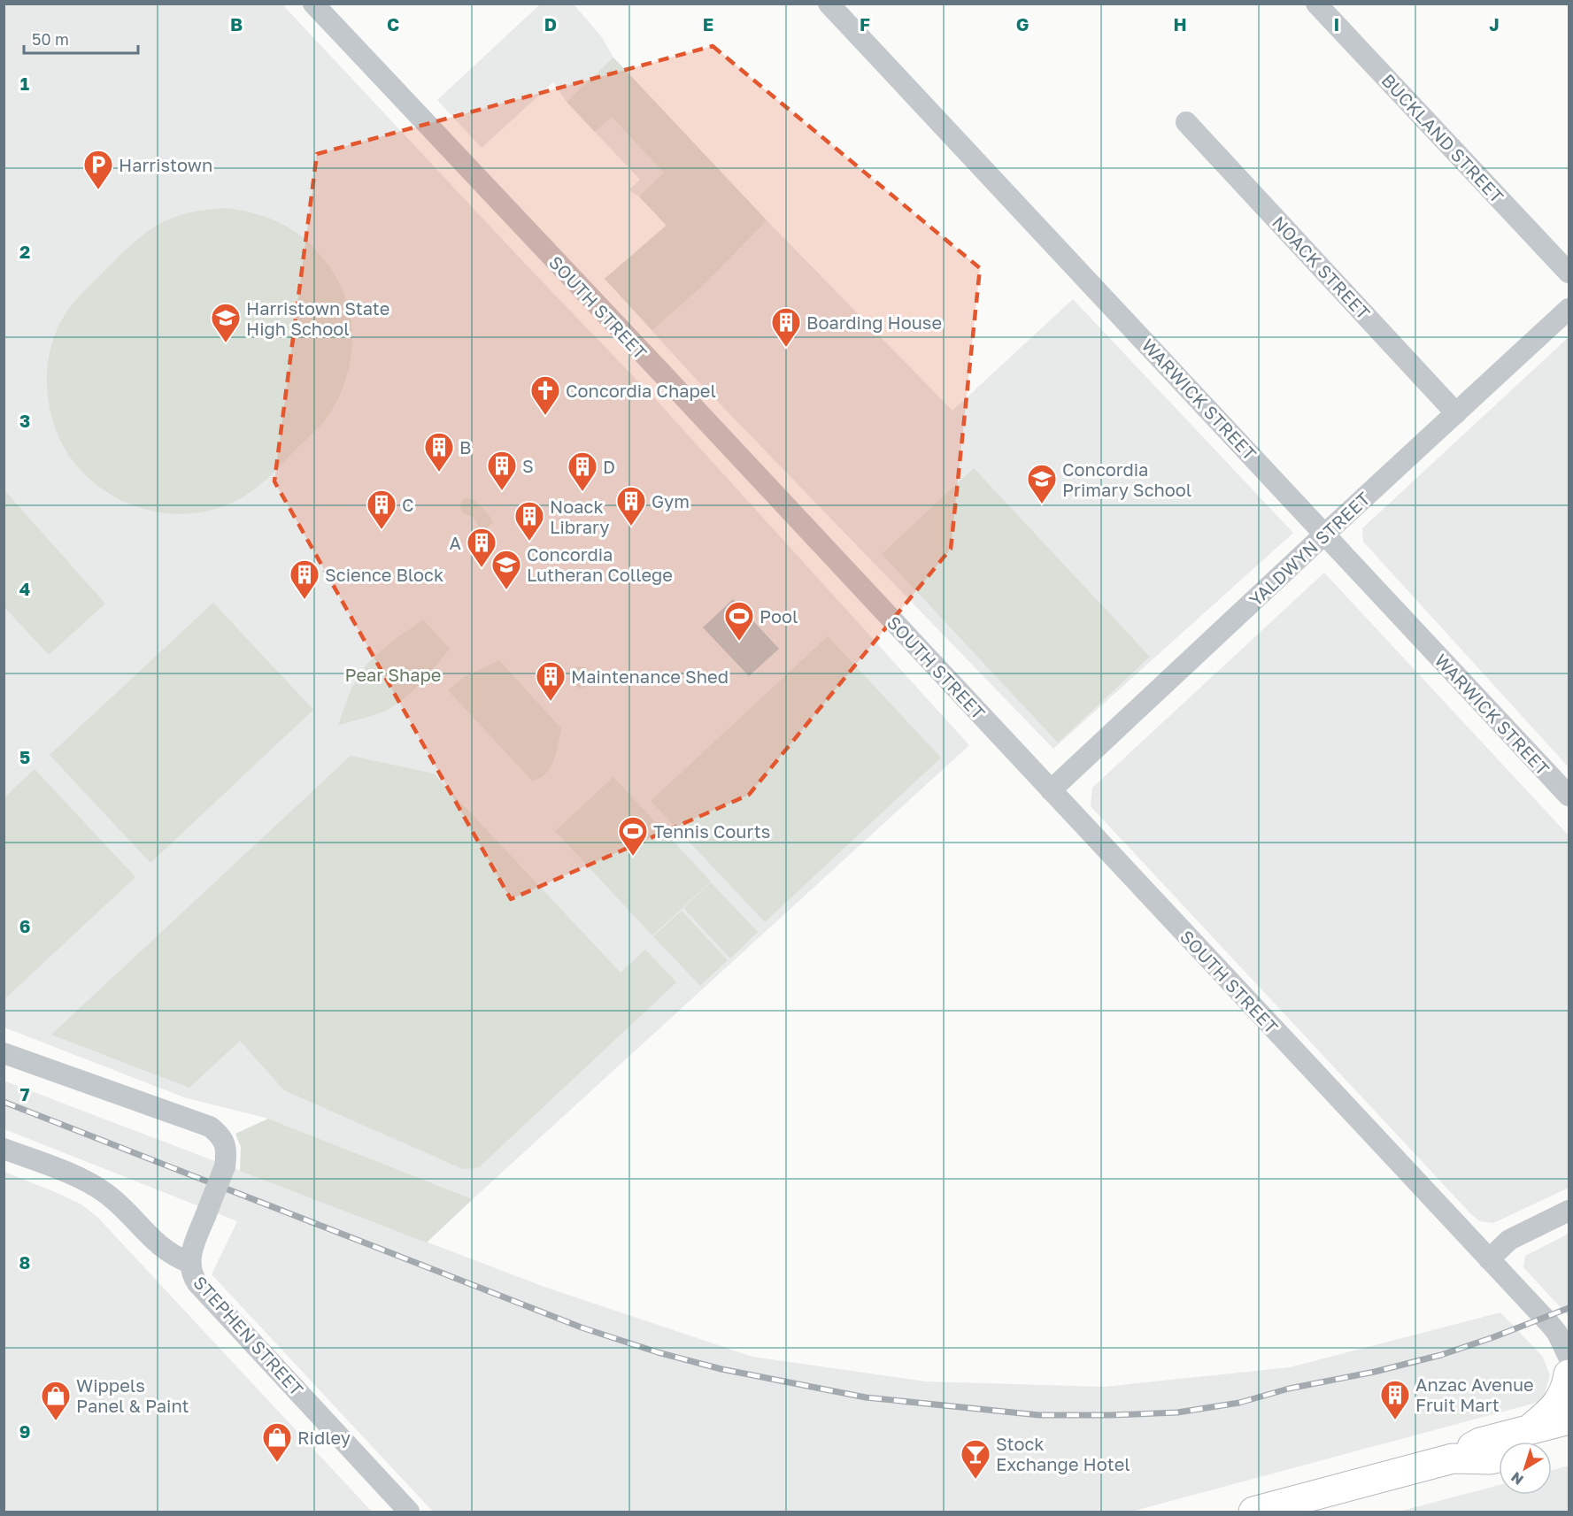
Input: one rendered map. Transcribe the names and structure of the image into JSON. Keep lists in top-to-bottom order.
{
  "streets": {
    "street": [
      "BUCKLAND STREET",
      "NOACK STREET",
      "SOUTH STREET",
      "WARWICK STREET",
      "YALDWYN STREET",
      "STEPHEN STREET"
    ]
  },
  "crossings": [
    ["NOACK STREET", "YALDWYN STREET"],
    ["SOUTH STREET", "YALDWYN STREET"],
    ["WARWICK STREET", "YALDWYN STREET"]
  ],
  "parks": ["Pear Shape"],
  "places": {
    "parking": ["Harristown"],
    "school or university": ["Harristown State High School", "Concordia Primary School", "Concordia Lutheran College"],
    "building": [
      "Boarding House",
      "B",
      "S",
      "D",
      "Gym",
      "C",
      "Noack Library",
      "A",
      "Science Block",
      "Maintenance Shed",
      "Anzac Avenue Fruit Mart"
    ],
    "church": ["Concordia Chapel"],
    "sports": ["Pool", "Tennis Courts"],
    "shop": ["Wippels Panel & Paint", "Ridley"],
    "bar": ["Stock Exchange Hotel"]
  },
  "scale_bar": "50 m",
  "north": "bottom left",
  "grid": {
    "columns": [
      "B",
      "C",
      "D",
      "E",
      "F",
      "G",
      "H",
      "I",
      "J"
    ],
    "rows": [
      "1",
      "2",
      "3",
      "4",
      "5",
      "6",
      "7",
      "8",
      "9"
    ]
  }
}
